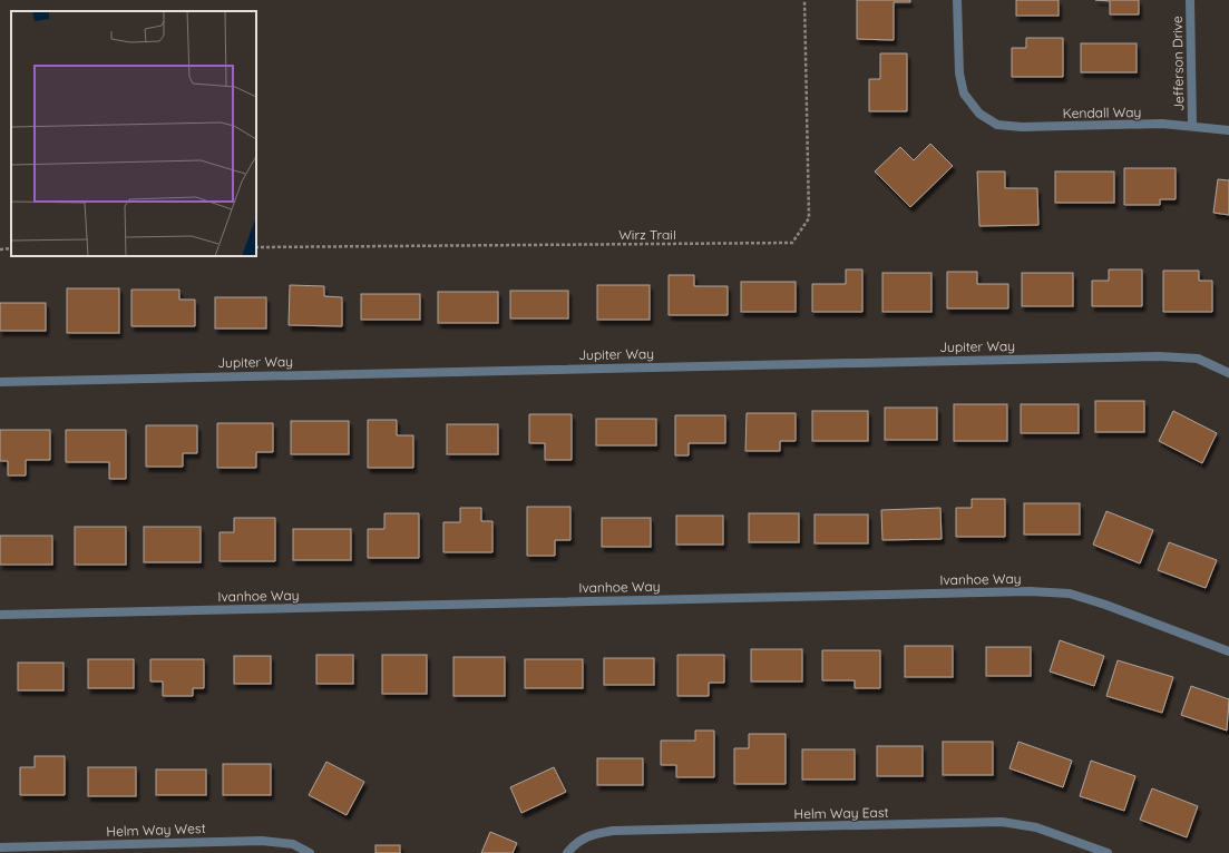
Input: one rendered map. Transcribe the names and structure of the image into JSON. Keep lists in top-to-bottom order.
{
  "streets": {
    "street": [
      "Jefferson Drive",
      "Kendall Way",
      "Jupiter Way",
      "Ivanhoe Way",
      "Helm Way East",
      "Helm Way West"
    ],
    "path": ["Wirz Trail"]
  },
  "crossings": [
    ["Jefferson Drive", "Kendall Way"]
  ]
}
